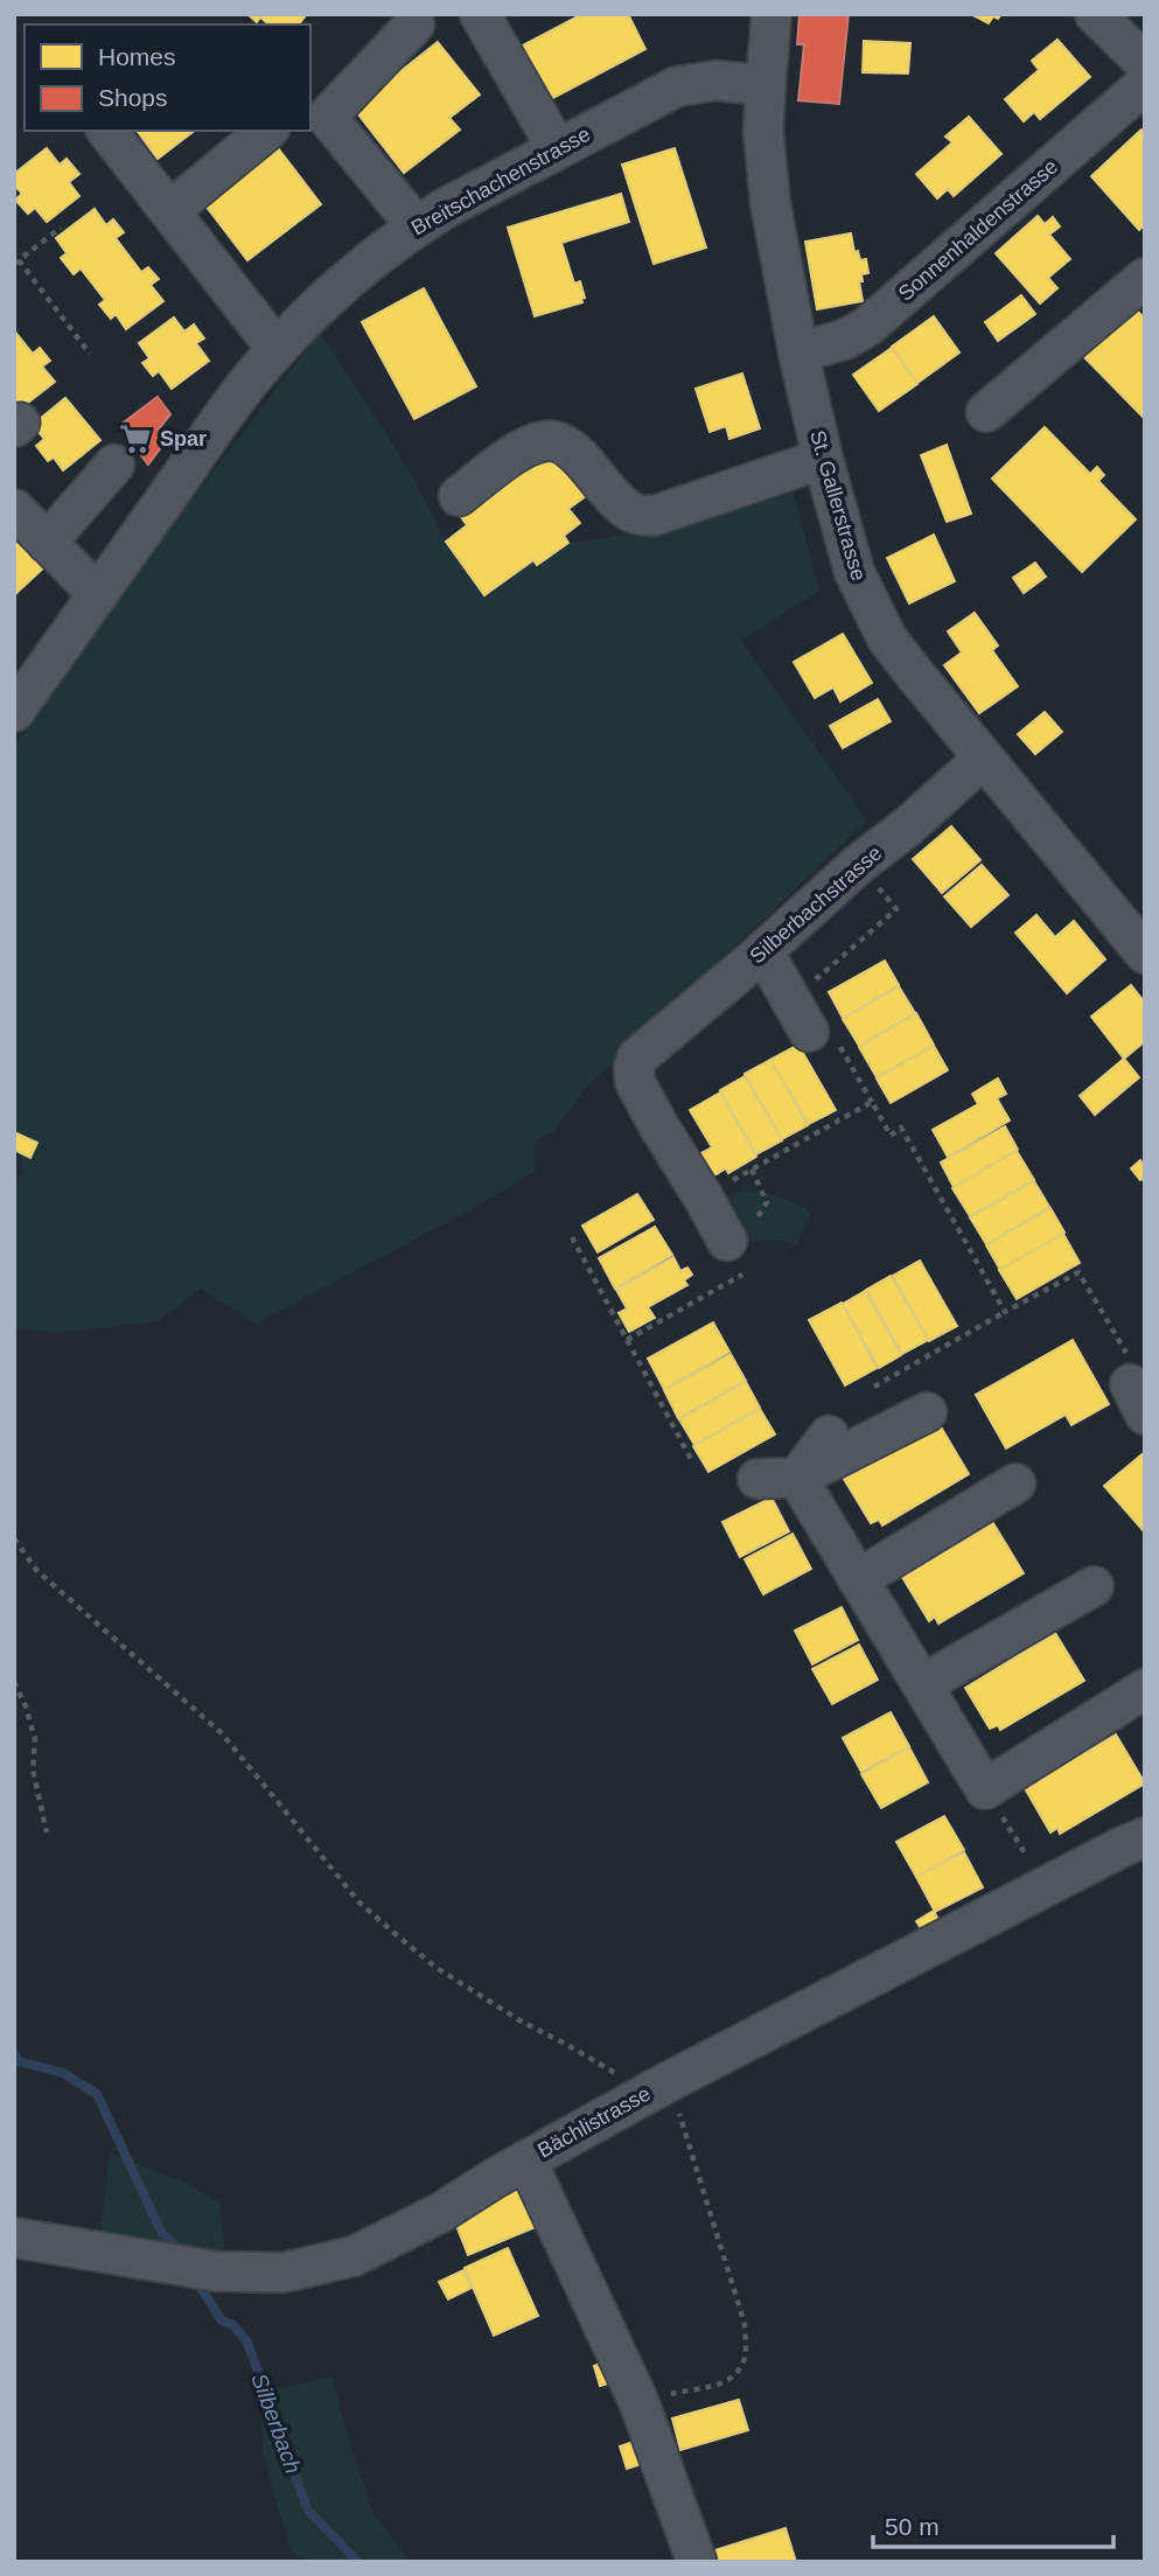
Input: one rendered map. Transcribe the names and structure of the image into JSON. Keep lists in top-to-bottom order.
{
  "streets": {
    "street": [
      "Breitschachenstrasse",
      "Sonnenhaldenstrasse",
      "St. Gallerstrasse",
      "Silberbachstrasse",
      "Bächlistrasse"
    ]
  },
  "crossings": [
    ["Breitschachenstrasse", "St. Gallerstrasse"],
    ["Sonnenhaldenstrasse", "St. Gallerstrasse"],
    ["St. Gallerstrasse", "Silberbachstrasse"]
  ],
  "water": ["Silberbach"],
  "places": {
    "supermarket": ["Spar"]
  },
  "legend": ["Homes", "Shops"],
  "scale_bar": "50 m"
}
